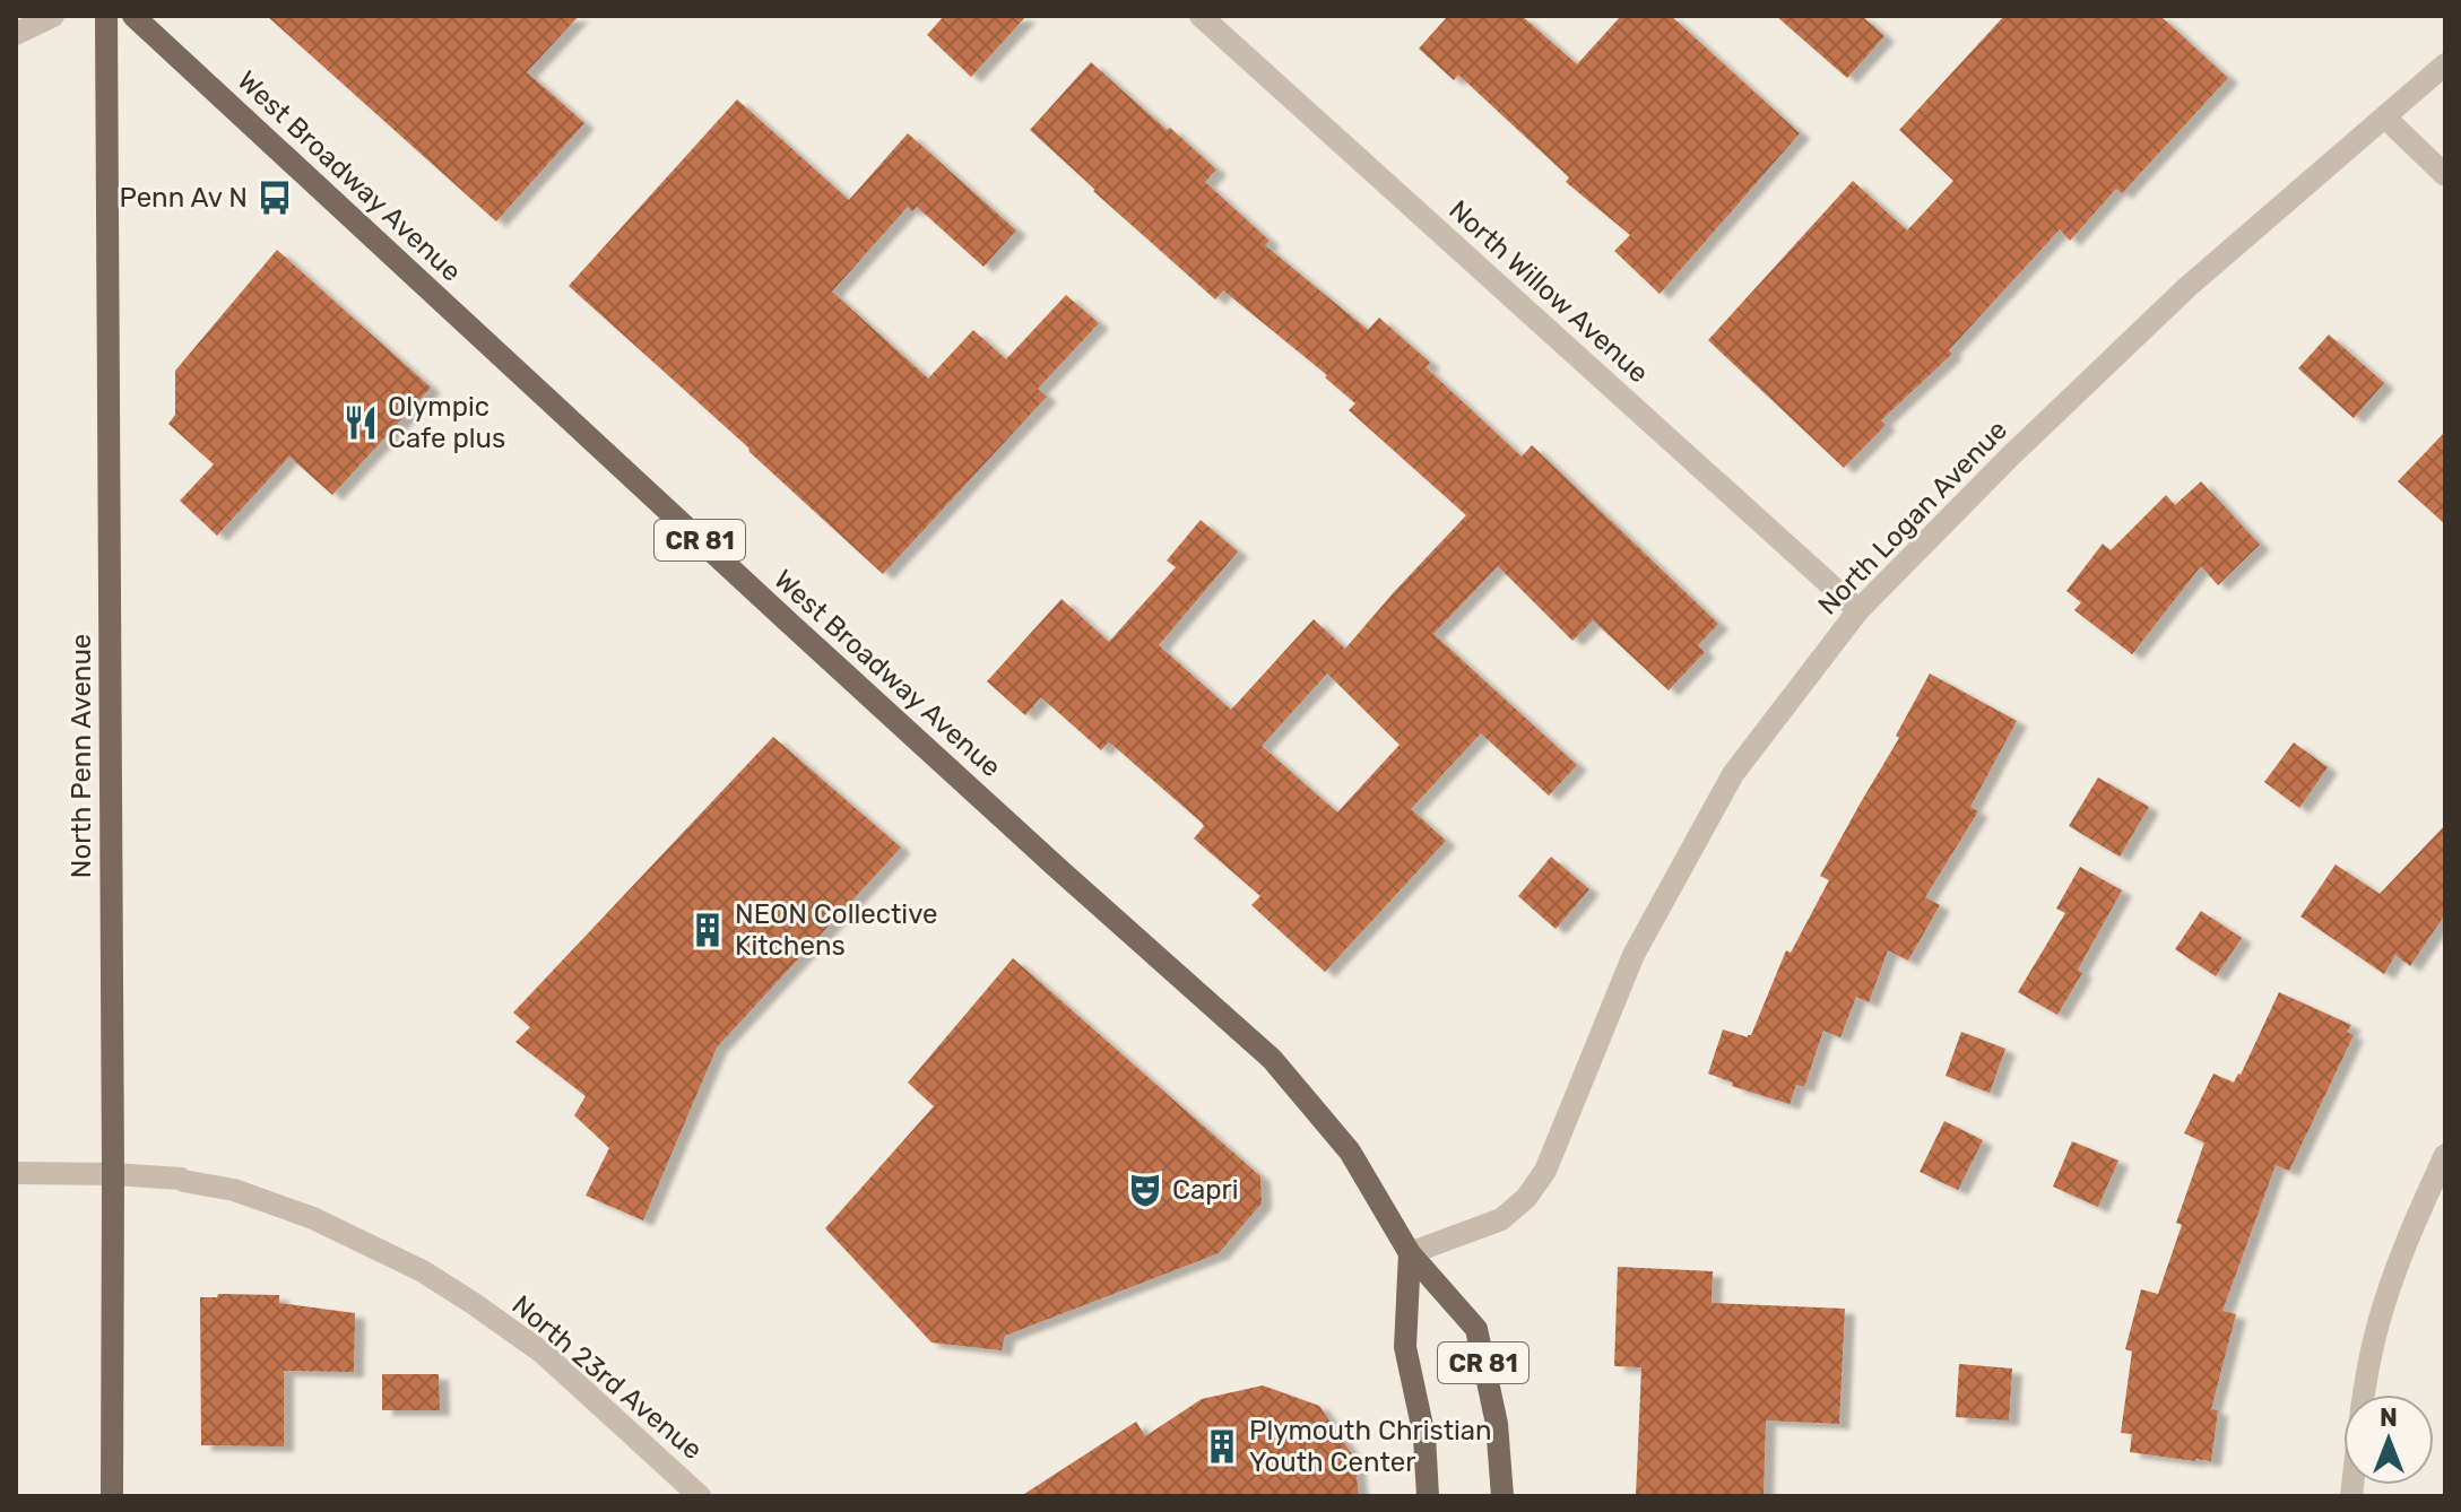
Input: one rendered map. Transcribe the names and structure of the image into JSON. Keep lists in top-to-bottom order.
{
  "streets": {
    "main road": ["West Broadway Avenue", "CR 81", "North Penn Avenue"],
    "street": ["North Willow Avenue", "North Logan Avenue", "North 23rd Avenue"]
  },
  "crossings": [
    ["West Broadway Avenue", "North Logan Avenue"],
    ["West Broadway Avenue", "CR 81"],
    ["North Willow Avenue", "North Logan Avenue"],
    ["North Logan Avenue", "CR 81"],
    ["North Penn Avenue", "North 23rd Avenue"]
  ],
  "places": {
    "bus stop": ["Penn Av N"],
    "restaurant": ["Olympic Cafe plus"],
    "building": ["NEON Collective Kitchens", "Plymouth Christian Youth Center"],
    "theatre": ["Capri"]
  },
  "north": "top"
}
